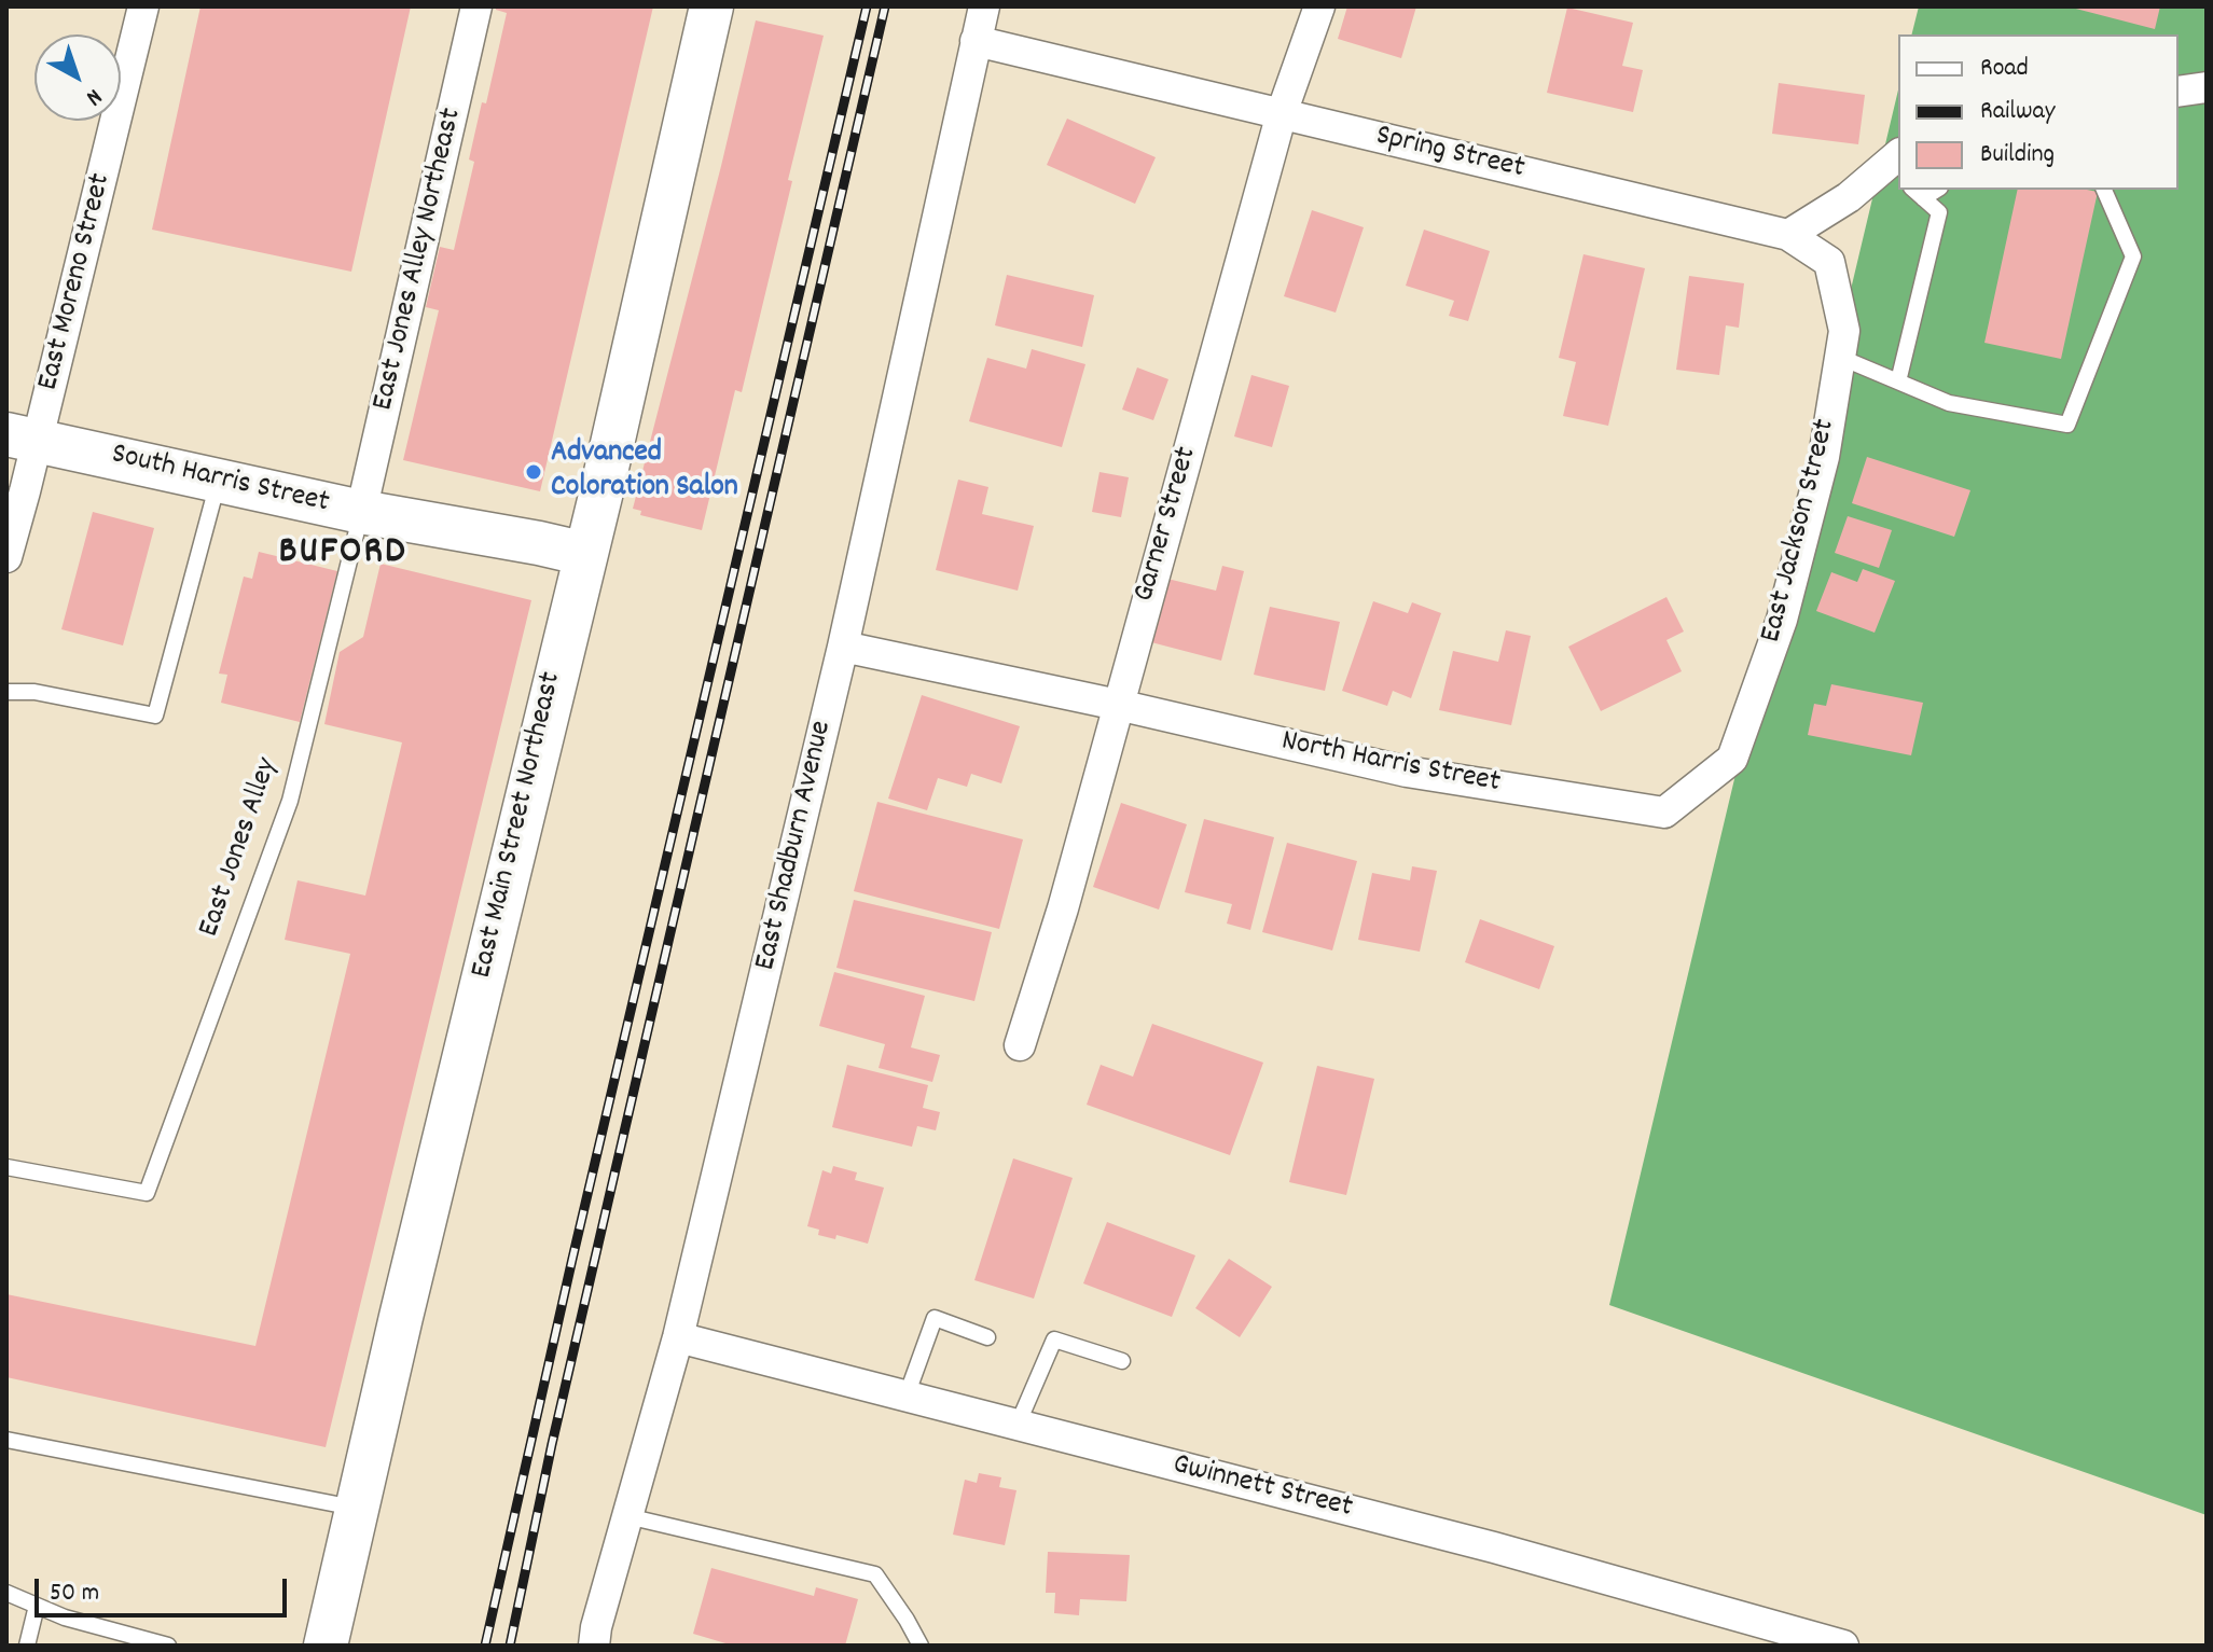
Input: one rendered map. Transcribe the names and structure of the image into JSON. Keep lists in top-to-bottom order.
{
  "streets": {
    "street": [
      "Spring Street",
      "East Jones Alley Northeast",
      "East Moreno Street",
      "South Harris Street",
      "Garner Street",
      "East Jackson Street",
      "North Harris Street",
      "East Main Street Northeast",
      "East Shadburn Avenue",
      "Gwinnett Street"
    ],
    "lane": ["East Jones Alley"]
  },
  "crossings": [
    ["Spring Street", "Garner Street"],
    ["Spring Street", "East Jackson Street"],
    ["Spring Street", "East Shadburn Avenue"],
    ["East Jones Alley Northeast", "South Harris Street"],
    ["East Jones Alley Northeast", "East Jones Alley"],
    ["East Moreno Street", "South Harris Street"],
    ["South Harris Street", "East Main Street Northeast"],
    ["South Harris Street", "East Jones Alley"],
    ["Garner Street", "North Harris Street"],
    ["East Jackson Street", "North Harris Street"],
    ["North Harris Street", "East Shadburn Avenue"],
    ["East Shadburn Avenue", "Gwinnett Street"]
  ],
  "districts": ["BUFORD"],
  "places": ["Advanced Coloration Salon"],
  "legend": ["Road", "Railway", "Building"],
  "scale_bar": "50 m",
  "north": "bottom right"
}
